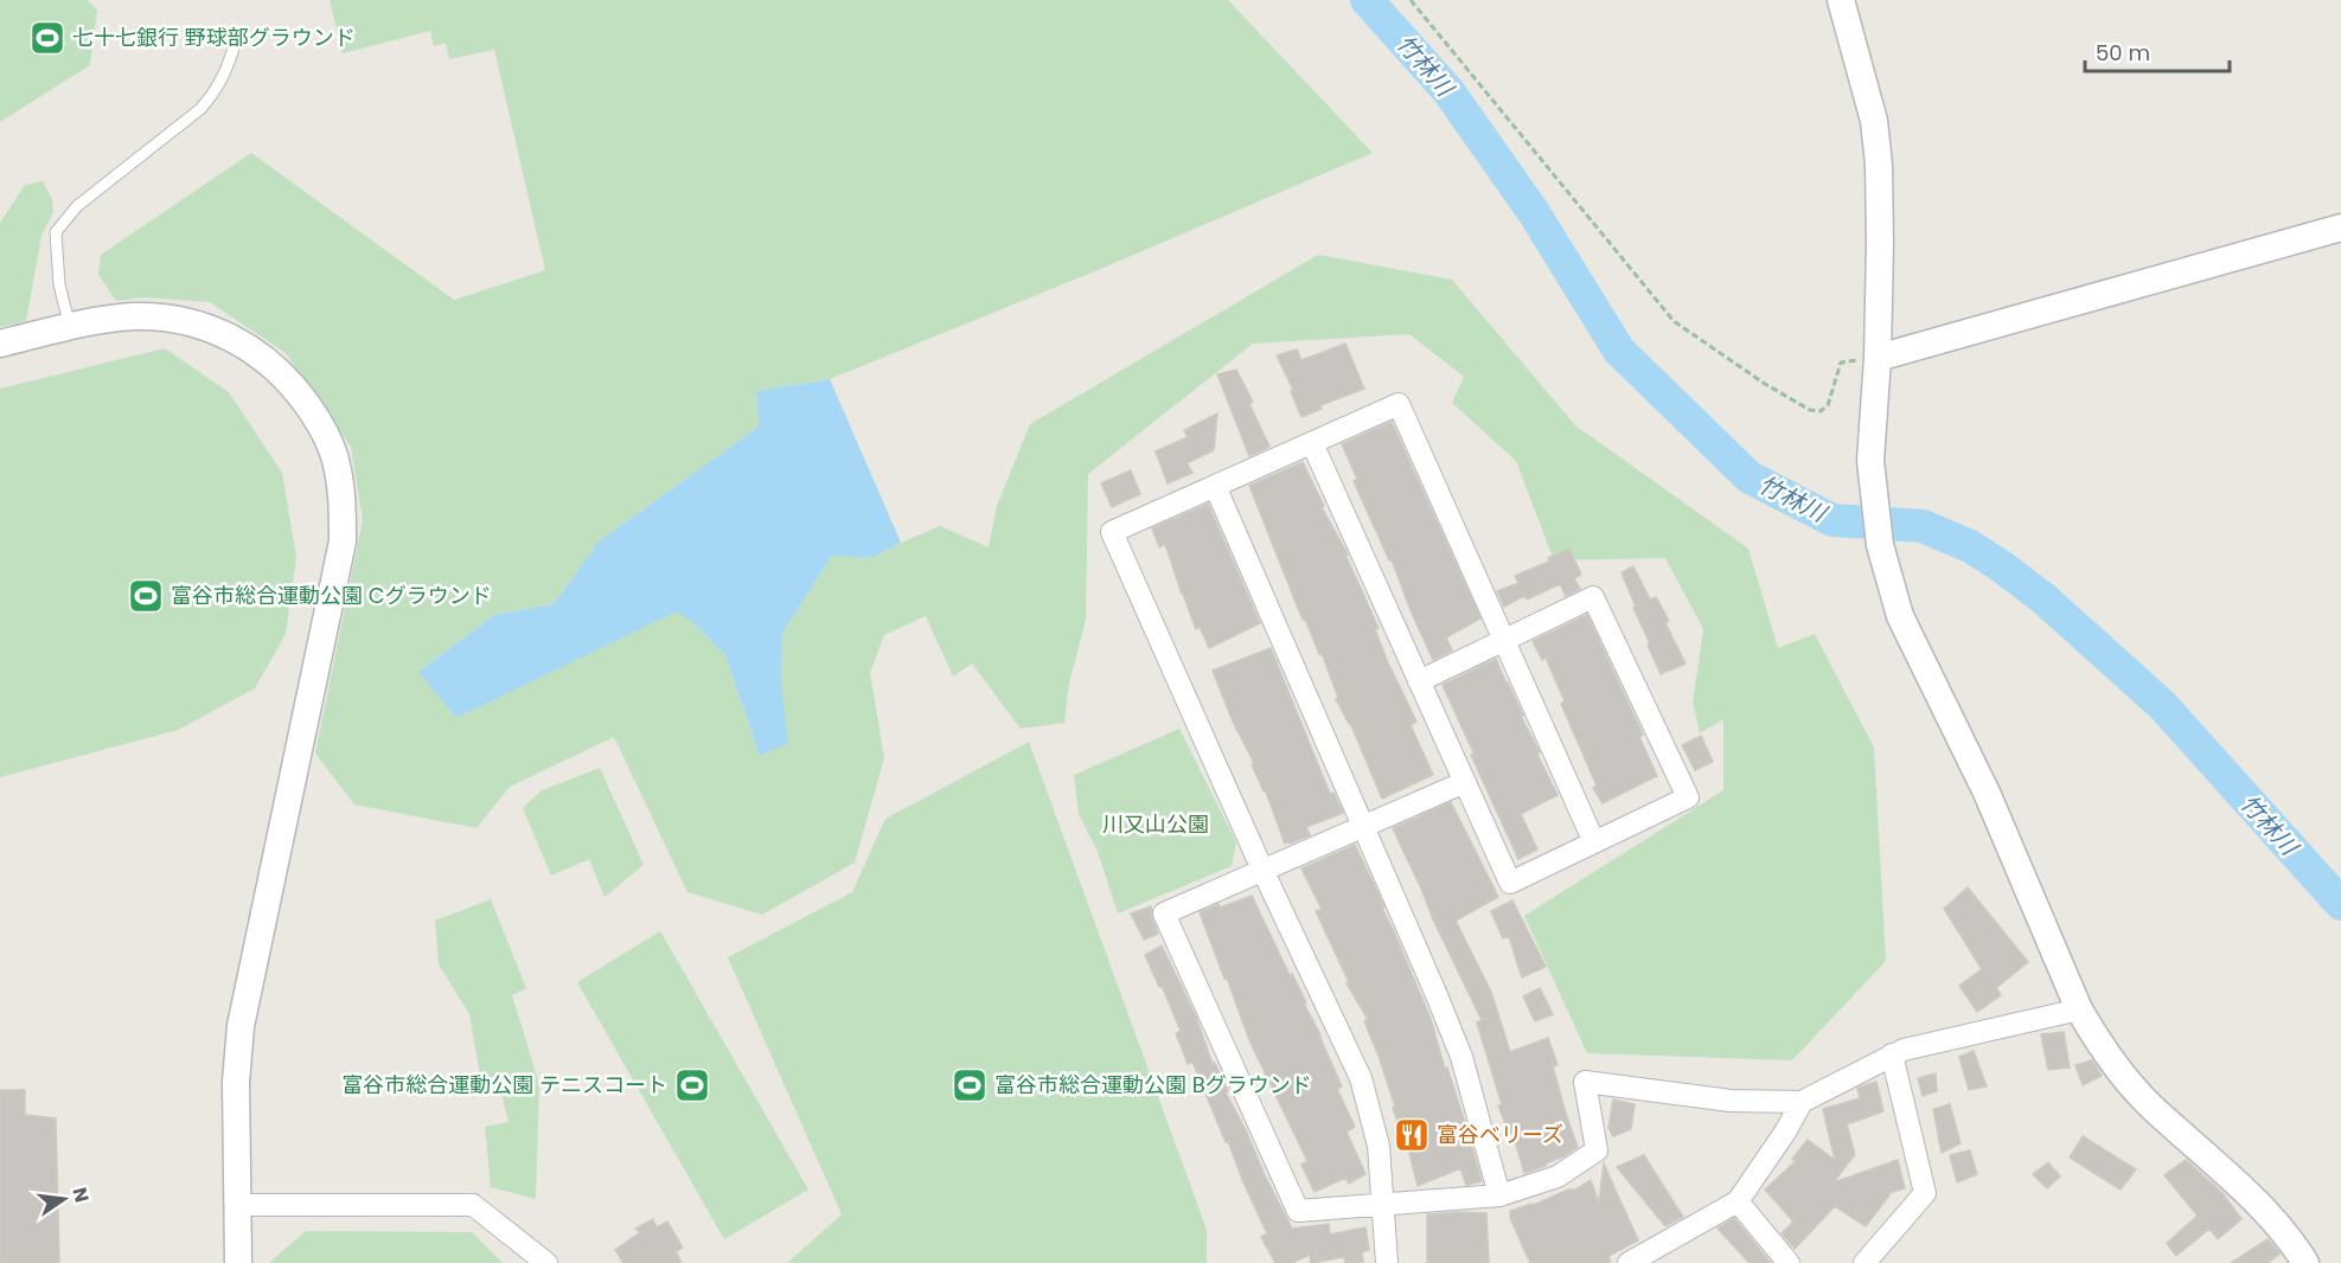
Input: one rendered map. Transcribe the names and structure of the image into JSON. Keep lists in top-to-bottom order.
{
  "water": ["竹林川"],
  "parks": ["川又山公園"],
  "places": {
    "sports": [
      "七十七銀行 野球部グラウンド",
      "富谷市総合運動公園 Cグラウンド",
      "富谷市総合運動公園 テニスコート",
      "富谷市総合運動公園 Bグラウンド"
    ],
    "restaurant": ["富谷ベリーズ"]
  },
  "scale_bar": "50 m",
  "north": "right"
}
